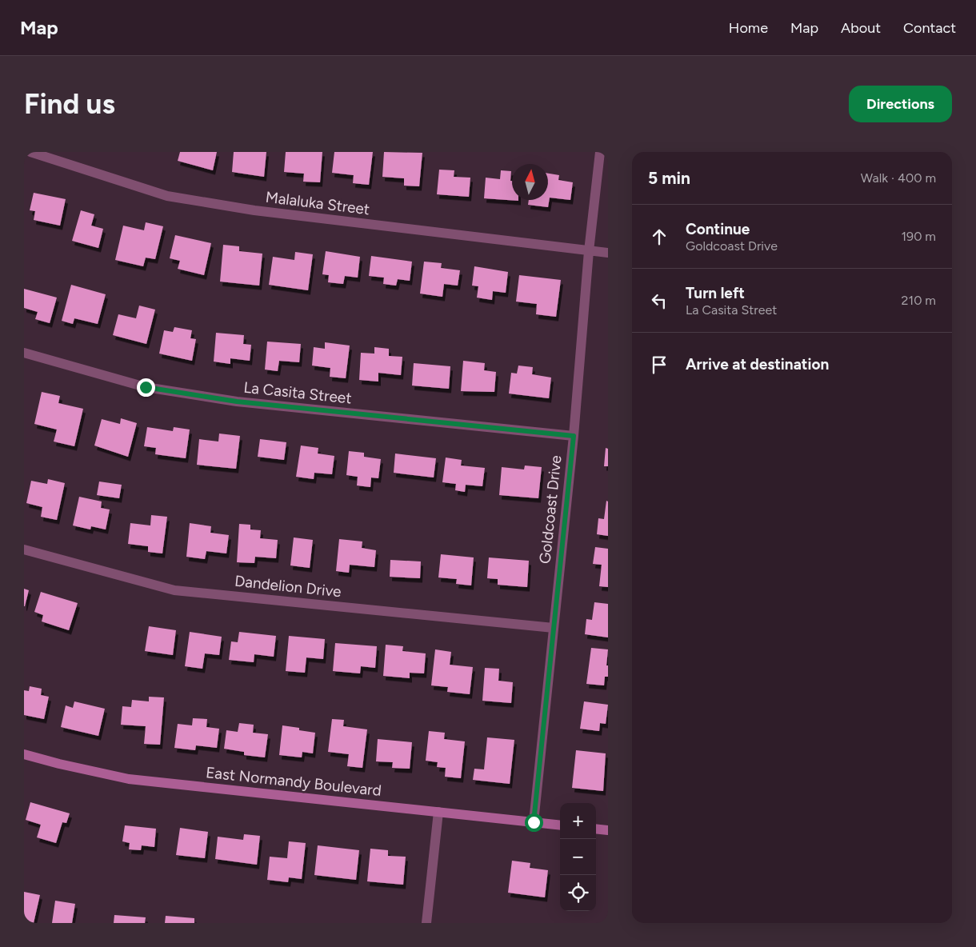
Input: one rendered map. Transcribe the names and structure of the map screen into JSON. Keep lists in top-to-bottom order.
{
  "streets": {
    "street": [
      "Malaluka Street",
      "La Casita Street",
      "Goldcoast Drive",
      "Dandelion Drive",
      "East Normandy Boulevard"
    ]
  },
  "crossings": [
    ["Malaluka Street", "Goldcoast Drive"],
    ["La Casita Street", "Goldcoast Drive"],
    ["Goldcoast Drive", "Dandelion Drive"],
    ["Goldcoast Drive", "East Normandy Boulevard"]
  ],
  "north": "top",
  "page": {
    "header": "Map",
    "nav": [
      "Home",
      "Map",
      "About",
      "Contact"
    ],
    "buttons": "Directions",
    "title": "Find us",
    "heading": ["5 min", "Walk · 400 m"],
    "list": [
      ["Continue", "Goldcoast Drive", "190 m"],
      ["Turn left", "La Casita Street", "210 m"],
      "Arrive at destination"
    ],
    "map_buttons": ["+", "−"]
  }
}
